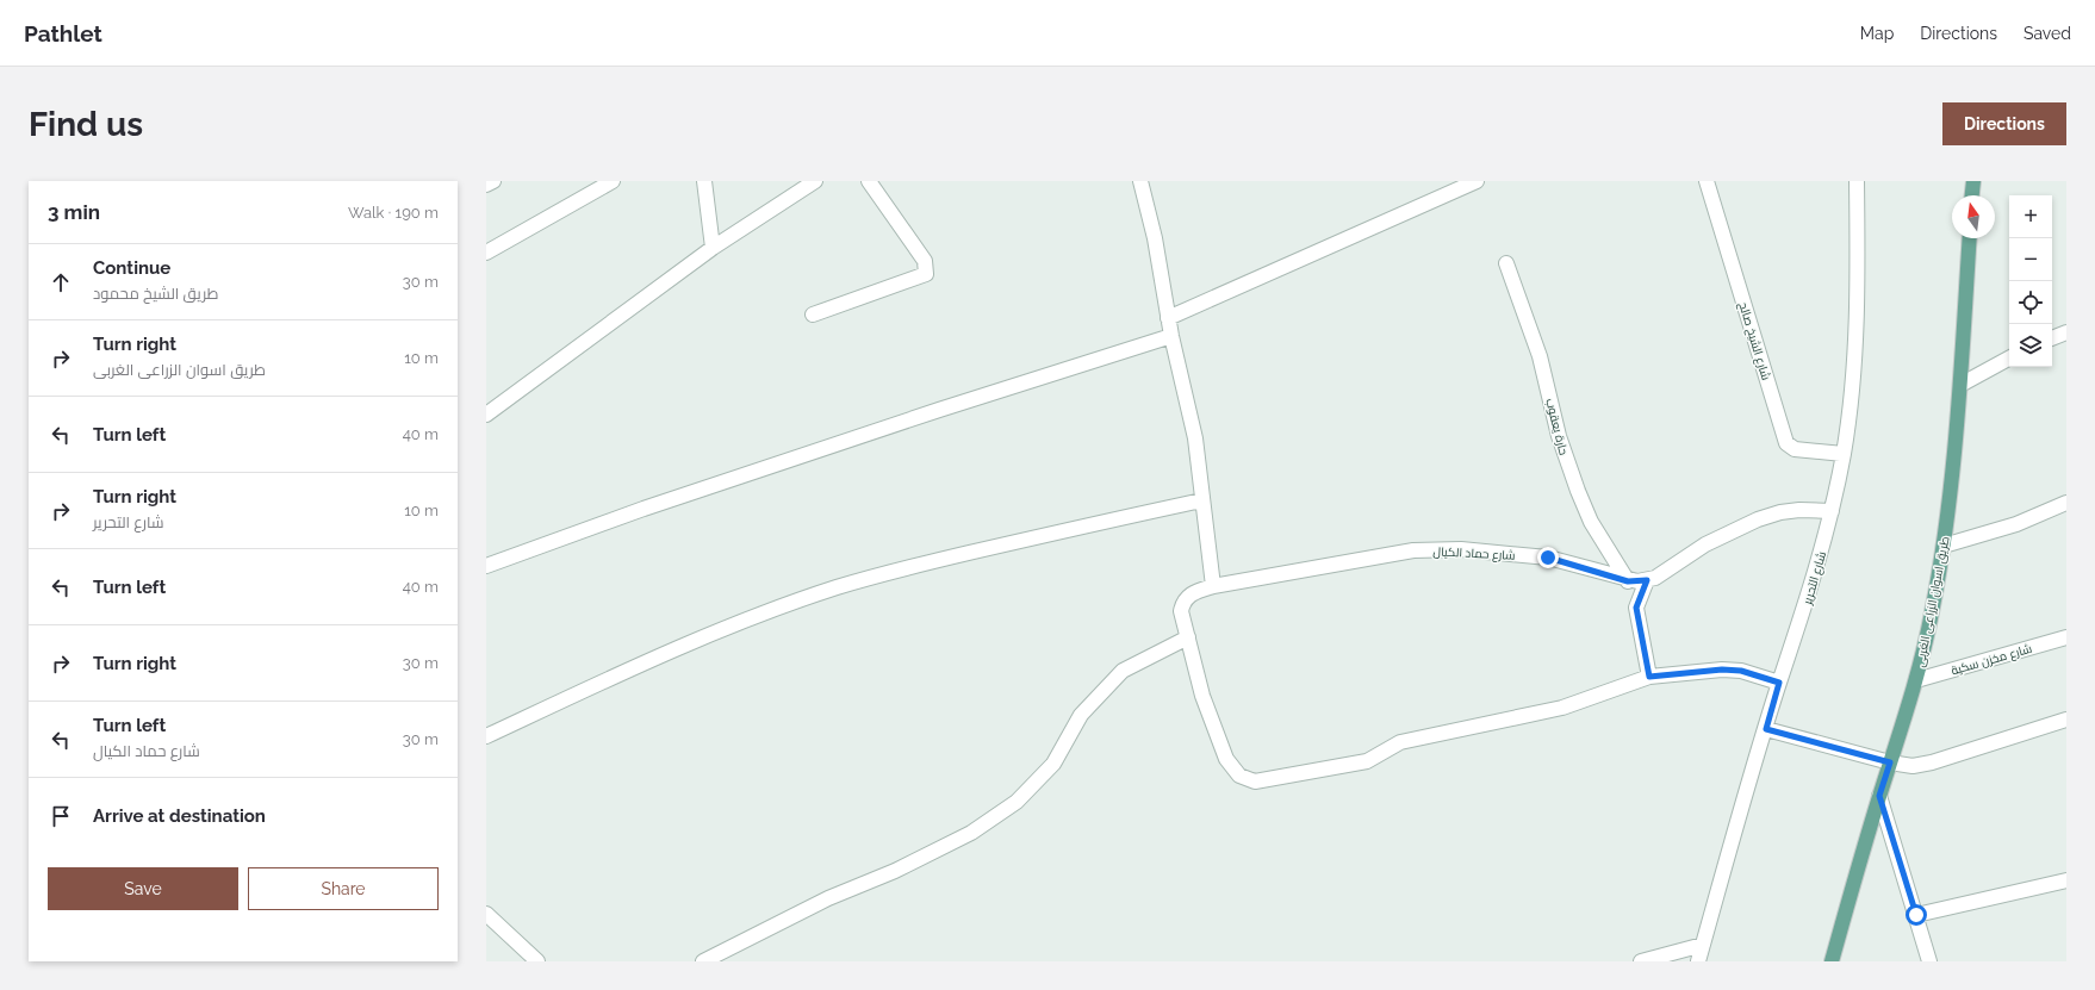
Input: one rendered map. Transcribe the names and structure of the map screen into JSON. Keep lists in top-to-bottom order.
{
  "streets": {
    "main road": ["طريق اسوان الزراعى الغربى"],
    "street": [
      "شارع الشيخ صالح",
      "حارة يعقوب",
      "شارع حماد الكيال",
      "شارع التحرير",
      "شارع مخزن سكية"
    ]
  },
  "crossings": [
    ["شارع الشيخ صالح", "شارع التحرير"],
    ["حارة يعقوب", "شارع حماد الكيال"],
    ["شارع حماد الكيال", "شارع التحرير"],
    ["طريق اسوان الزراعى الغربى", "شارع مخزن سكية"]
  ],
  "north": "top",
  "page": {
    "header": "Pathlet",
    "nav": ["Map", "Directions", "Saved"],
    "buttons": [
      "Directions",
      ["Save", "Share"]
    ],
    "title": "Find us",
    "heading": ["3 min", "Walk · 190 m"],
    "map_buttons": ["+", "−"],
    "list": [
      ["Continue", "طريق الشيخ محمود", "30 m"],
      ["Turn right", "طريق اسوان الزراعى الغربى", "10 m"],
      ["Turn left", "40 m"],
      ["Turn right", "شارع التحرير", "10 m"],
      ["Turn left", "40 m"],
      ["Turn right", "30 m"],
      ["Turn left", "شارع حماد الكيال", "30 m"],
      "Arrive at destination"
    ]
  }
}
